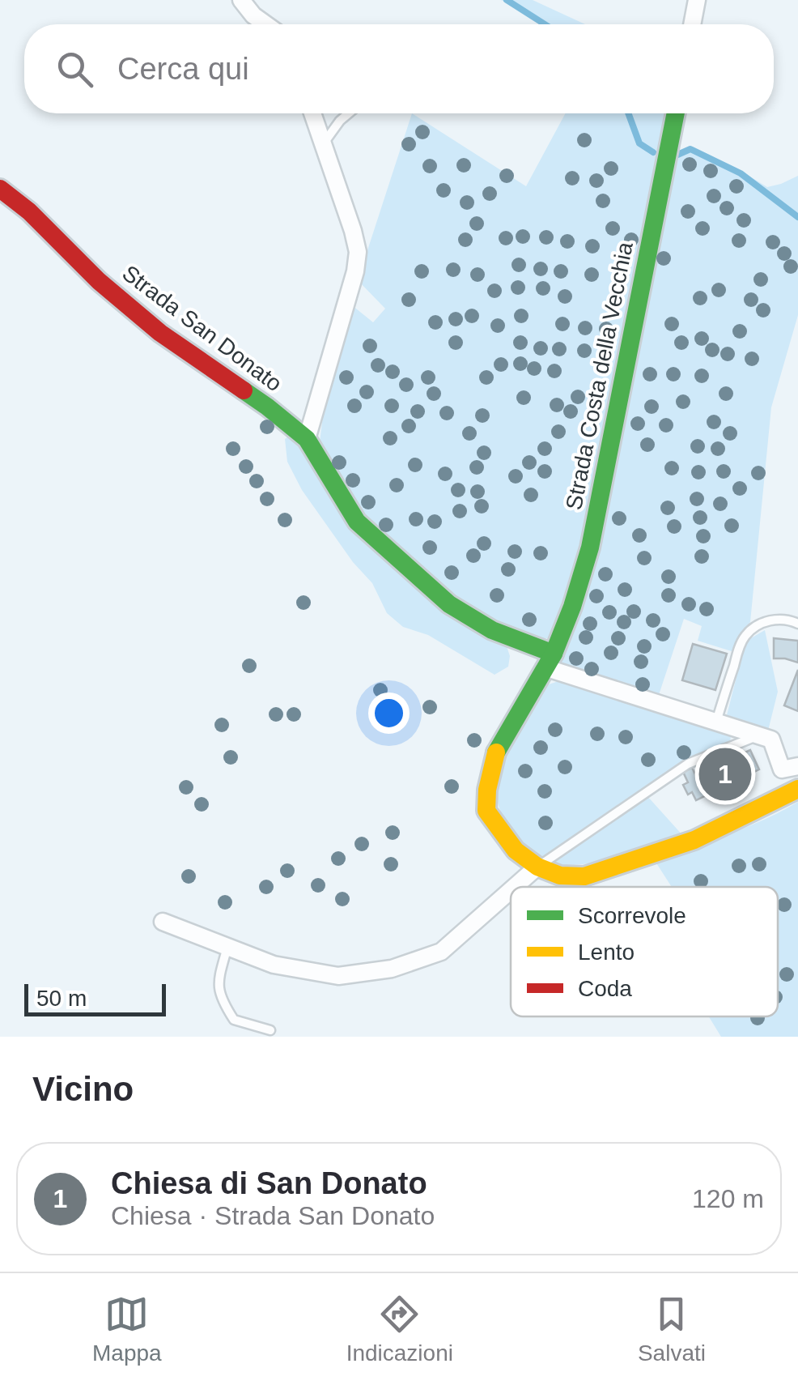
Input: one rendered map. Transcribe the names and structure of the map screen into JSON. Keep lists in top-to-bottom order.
{
  "streets": {
    "street": ["Strada San Donato", "Strada Costa della Vecchia"]
  },
  "crossings": [
    ["Strada San Donato", "Strada Costa della Vecchia"]
  ],
  "legend": ["Scorrevole", "Lento", "Coda"],
  "scale_bar": "50 m",
  "page": {
    "search": "Cerca qui",
    "pins": "1",
    "scale": "50 m",
    "heading": "Vicino",
    "list": [
      {
        "mark": "1",
        "name": "Chiesa di San Donato",
        "note": "Chiesa · Strada San Donato",
        "value": "120 m"
      }
    ],
    "nav": ["Mappa", "Indicazioni", "Salvati"]
  }
}
